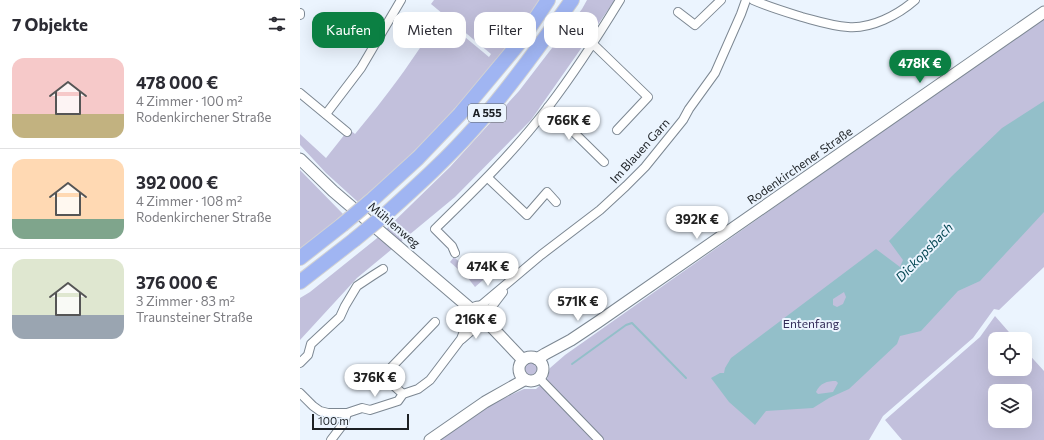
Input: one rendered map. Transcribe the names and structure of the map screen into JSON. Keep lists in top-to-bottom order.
{
  "streets": {
    "highway": ["A 555"],
    "main road": ["Rodenkirchener Straße", "Mühlenweg"],
    "street": ["Im Blauen Garn"]
  },
  "crossings": [
    ["Im Blauen Garn", "Mühlenweg"],
    ["Rodenkirchener Straße", "Mühlenweg"]
  ],
  "water": ["Dickopsbach"],
  "parks": ["Entenfang"],
  "scale_bar": "100 m",
  "page": {
    "heading": "7 Objekte",
    "chip": [
      "Kaufen",
      "Mieten",
      "Filter",
      "Neu"
    ],
    "list": [
      {
        "name": "478 000 €",
        "note": "4 Zimmer · 100 m² · Rodenkirchener Straße"
      },
      {
        "name": "392 000 €",
        "note": "4 Zimmer · 108 m² · Rodenkirchener Straße"
      },
      {
        "name": "376 000 €",
        "note": "3 Zimmer · 83 m² · Traunsteiner Straße"
      }
    ],
    "price": [
      "478K €",
      "766K €",
      "392K €",
      "474K €",
      "571K €",
      "216K €",
      "376K €"
    ],
    "scale": "100 m"
  }
}
